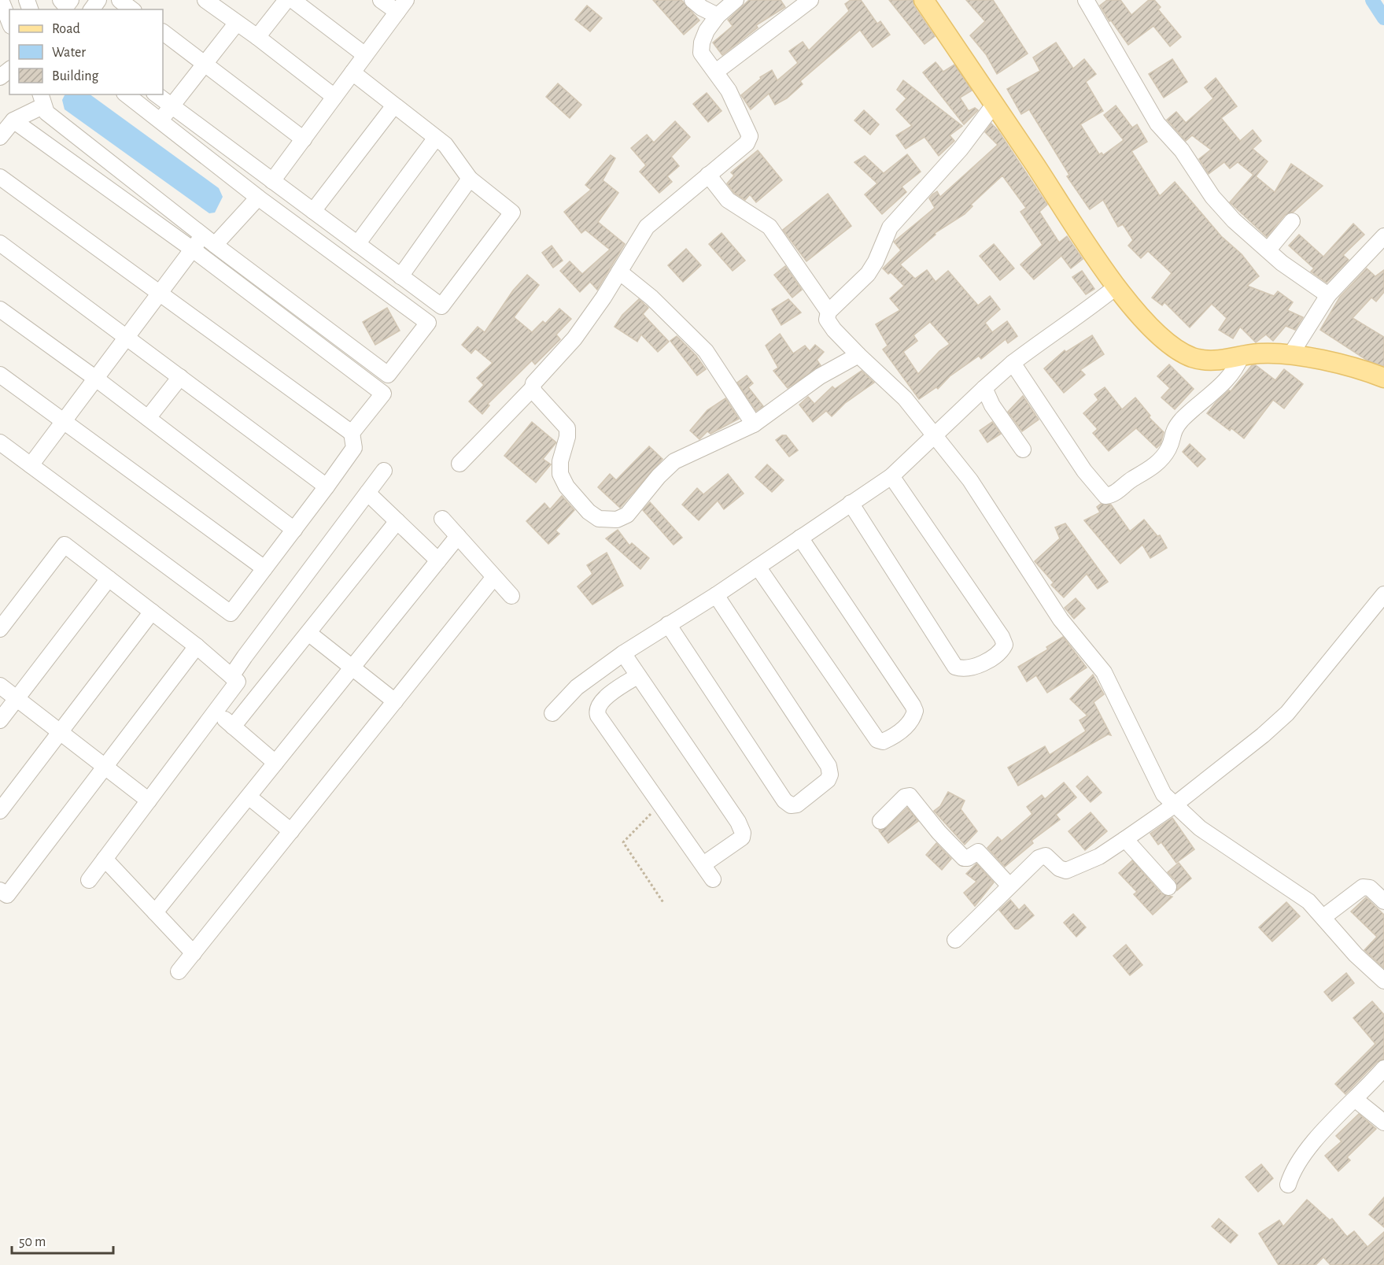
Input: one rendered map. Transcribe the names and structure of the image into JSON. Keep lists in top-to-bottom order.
{
  "legend": ["Road", "Water", "Building"],
  "scale_bar": "50 m"
}
